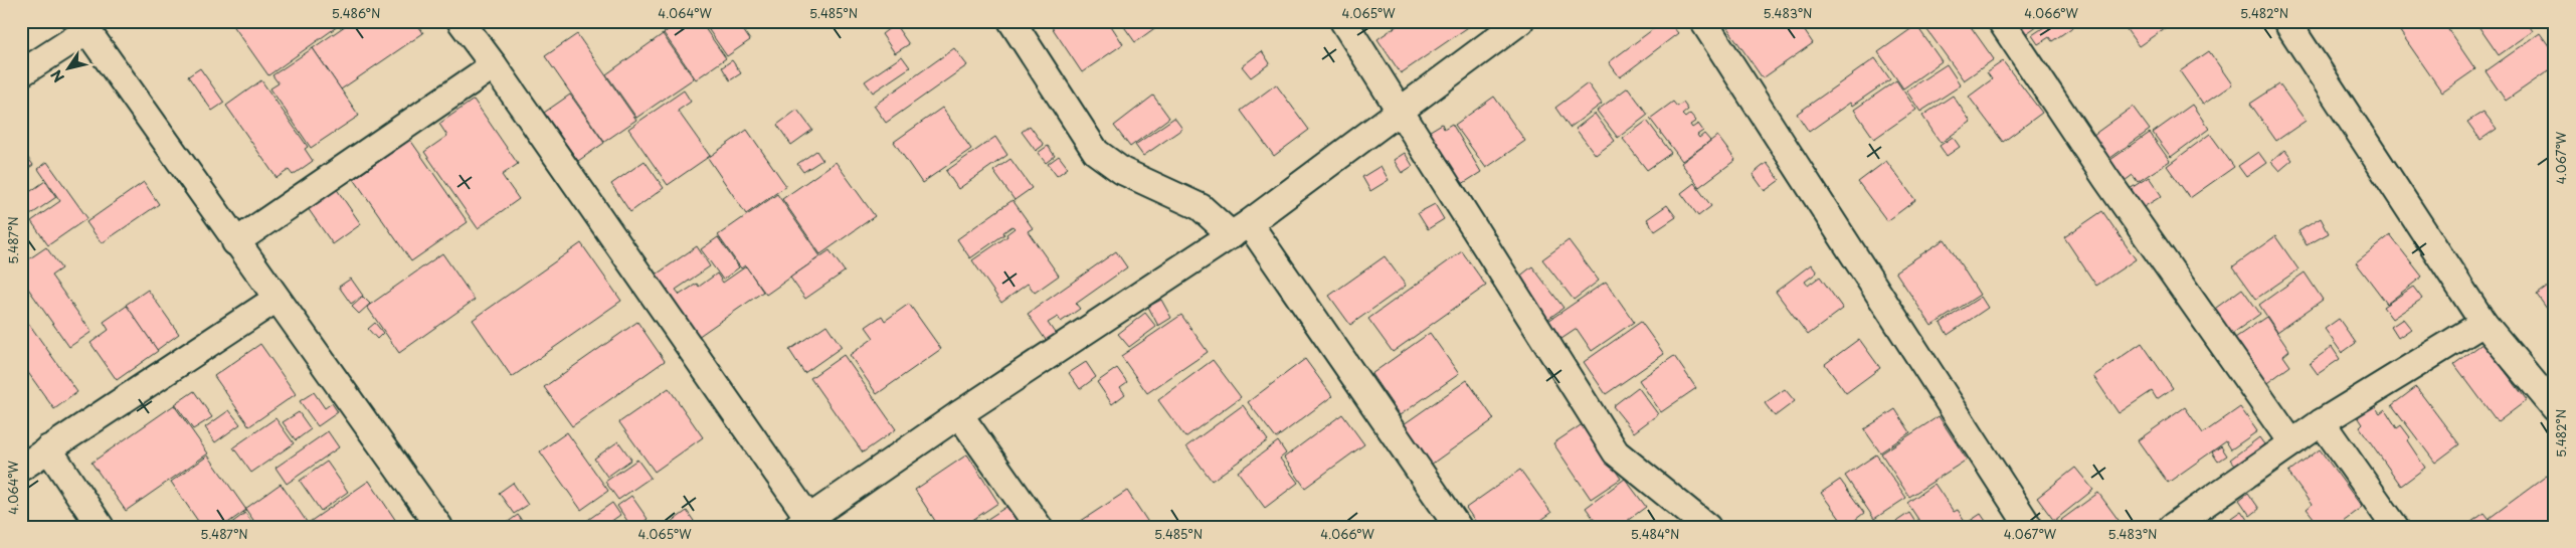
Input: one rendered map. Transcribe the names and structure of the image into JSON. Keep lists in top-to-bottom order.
{
  "north": "bottom left",
  "coordinates": [
    "5.486°N",
    "4.064°W",
    "5.485°N",
    "4.065°W",
    "5.483°N",
    "4.066°W",
    "5.482°N",
    "4.067°W",
    "5.487°N",
    "5.484°N"
  ]
}
